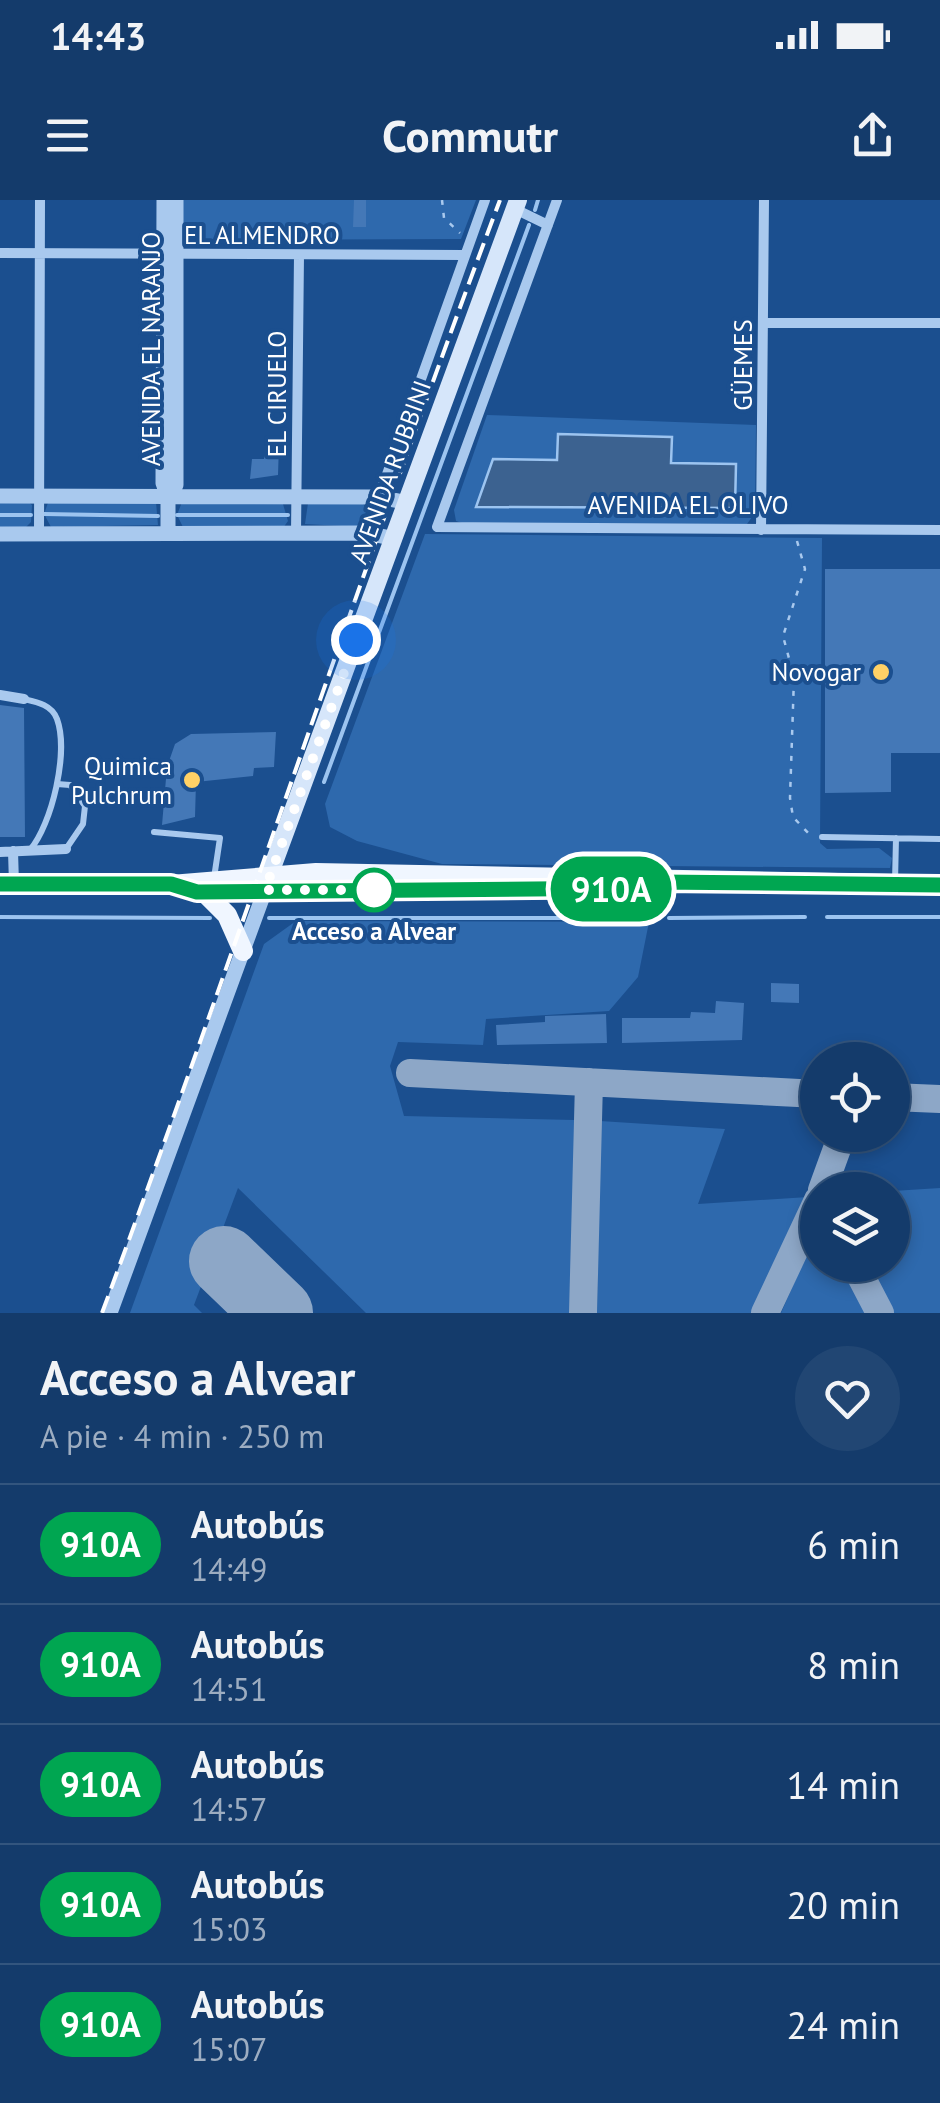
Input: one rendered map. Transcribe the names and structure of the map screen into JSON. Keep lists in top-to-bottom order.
{
  "streets": {
    "main road": ["AVENIDA RUBBINI"],
    "street": [
      "EL ALMENDRO",
      "AVENIDA EL NARANJO",
      "GÜEMES",
      "EL CIRUELO",
      "AVENIDA EL OLIVO"
    ]
  },
  "crossings": [
    ["EL ALMENDRO", "AVENIDA EL NARANJO"],
    ["EL ALMENDRO", "EL CIRUELO"],
    ["GÜEMES", "AVENIDA EL OLIVO"]
  ],
  "places": ["Novogar", "Quimica Pulchrum", "Acceso a Alvear"],
  "lines": ["bus line 910A"],
  "page": {
    "status": "14:43",
    "header": "Commutr",
    "on_map": "910A",
    "heading": ["Acceso a Alvear", "A pie · 4 min · 250 m"],
    "list": [
      {
        "mark": "910A",
        "name": "Autobús",
        "note": "14:49",
        "value": "6 min"
      },
      {
        "mark": "910A",
        "name": "Autobús",
        "note": "14:51",
        "value": "8 min"
      },
      {
        "mark": "910A",
        "name": "Autobús",
        "note": "14:57",
        "value": "14 min"
      },
      {
        "mark": "910A",
        "name": "Autobús",
        "note": "15:03",
        "value": "20 min"
      },
      {
        "mark": "910A",
        "name": "Autobús",
        "note": "15:07",
        "value": "24 min"
      }
    ]
  }
}
